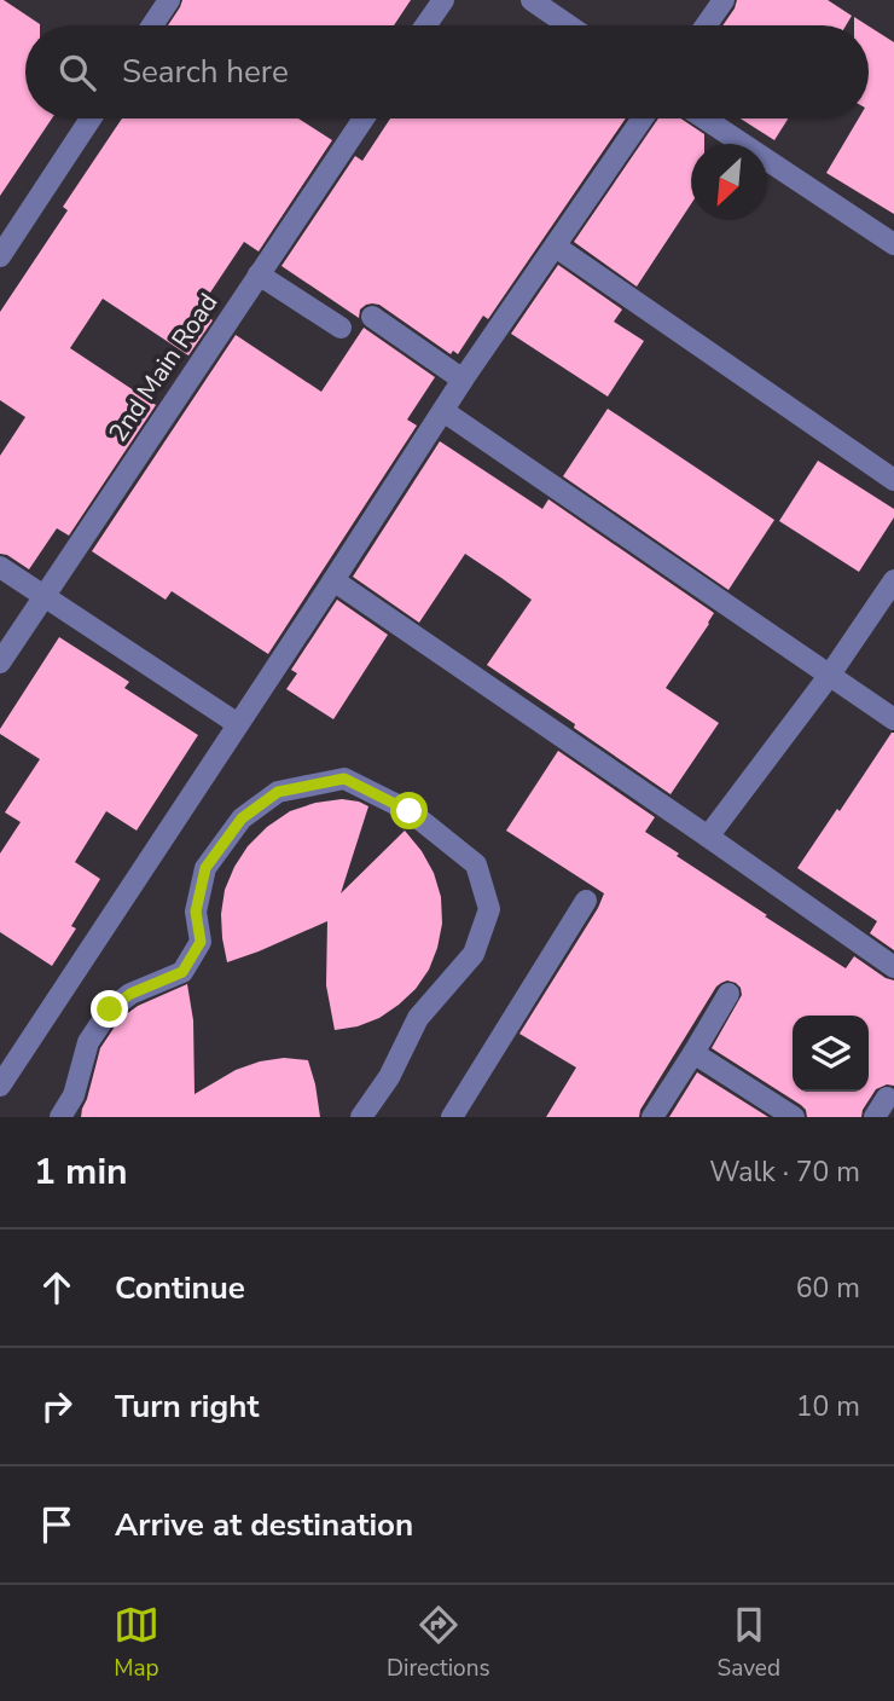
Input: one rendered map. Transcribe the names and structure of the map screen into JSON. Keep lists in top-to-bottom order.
{
  "streets": {
    "street": ["2nd Main Road"]
  },
  "north": "bottom left",
  "page": {
    "search": "Search here",
    "heading": ["1 min", "Walk · 70 m"],
    "list": [
      ["Continue", "60 m"],
      ["Turn right", "10 m"],
      "Arrive at destination"
    ],
    "nav": ["Map", "Directions", "Saved"]
  }
}
